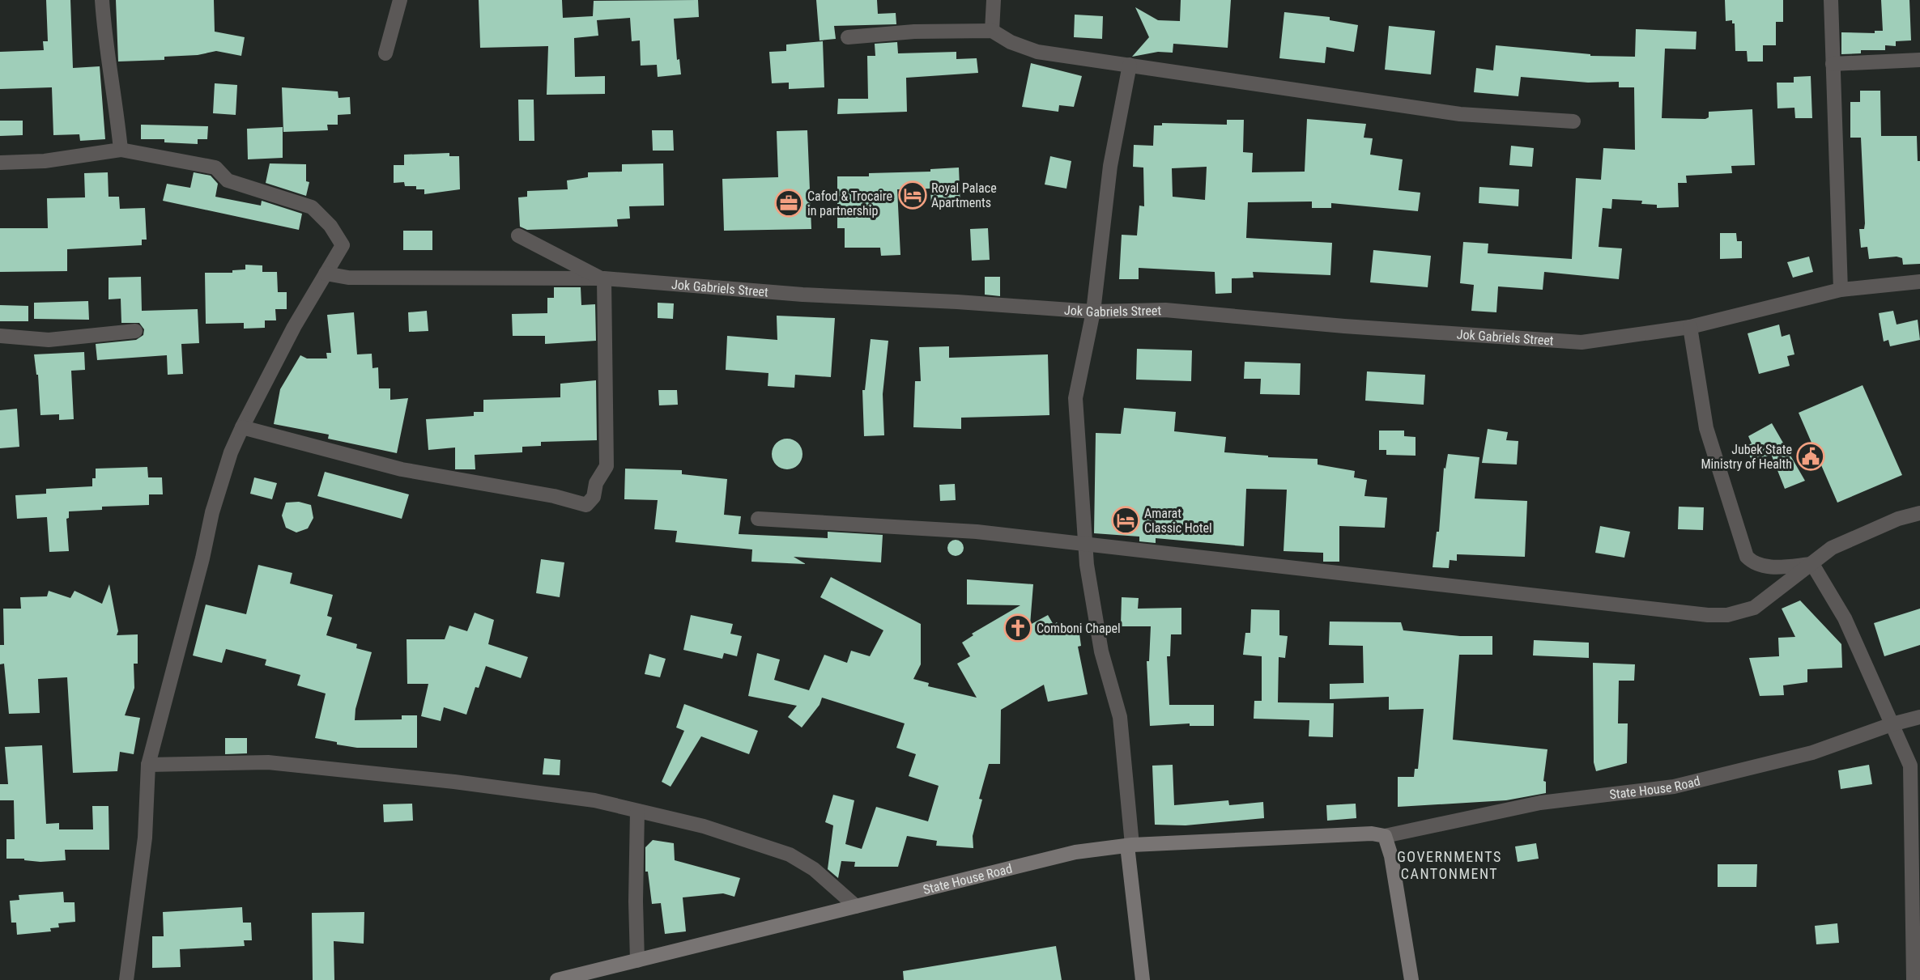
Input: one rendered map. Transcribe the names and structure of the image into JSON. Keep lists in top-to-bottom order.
{
  "streets": {
    "main road": ["State House Road"],
    "street": ["Jok Gabriels Street"]
  },
  "districts": ["GOVERNMENTS CANTONMENT"],
  "places": {
    "hotel": ["Royal Palace Apartments", "Amarat Classic Hotel"],
    "office": ["Cafod & Trocaire in partnership"],
    "public building": ["Jubek State Ministry of Health"],
    "church": ["Comboni Chapel"]
  }
}
